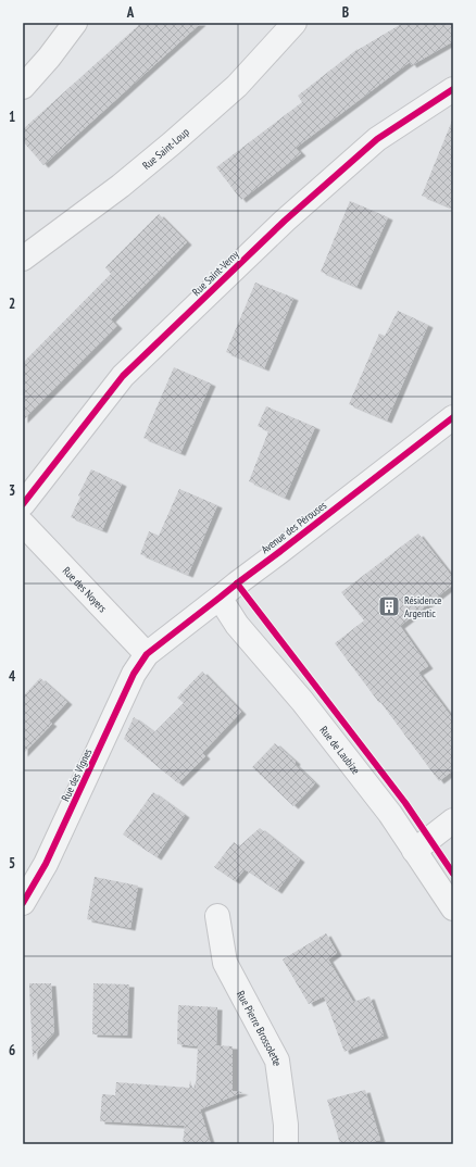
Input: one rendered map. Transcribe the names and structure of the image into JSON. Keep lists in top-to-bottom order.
{
  "streets": {
    "street": [
      "Rue Saint-Loup",
      "Rue Saint-Verny",
      "Avenue des Pérouses",
      "Rue des Noyers",
      "Rue de Laubize",
      "Rue des Vignes",
      "Rue Pierre Brossolette"
    ]
  },
  "crossings": [
    ["Avenue des Pérouses", "Rue des Noyers"],
    ["Avenue des Pérouses", "Rue de Laubize"],
    ["Avenue des Pérouses", "Rue des Vignes"],
    ["Rue des Noyers", "Rue des Vignes"]
  ],
  "places": {
    "building": ["Résidence Argentic"]
  },
  "grid": {
    "columns": ["A", "B"],
    "rows": [
      "1",
      "2",
      "3",
      "4",
      "5",
      "6"
    ]
  }
}
